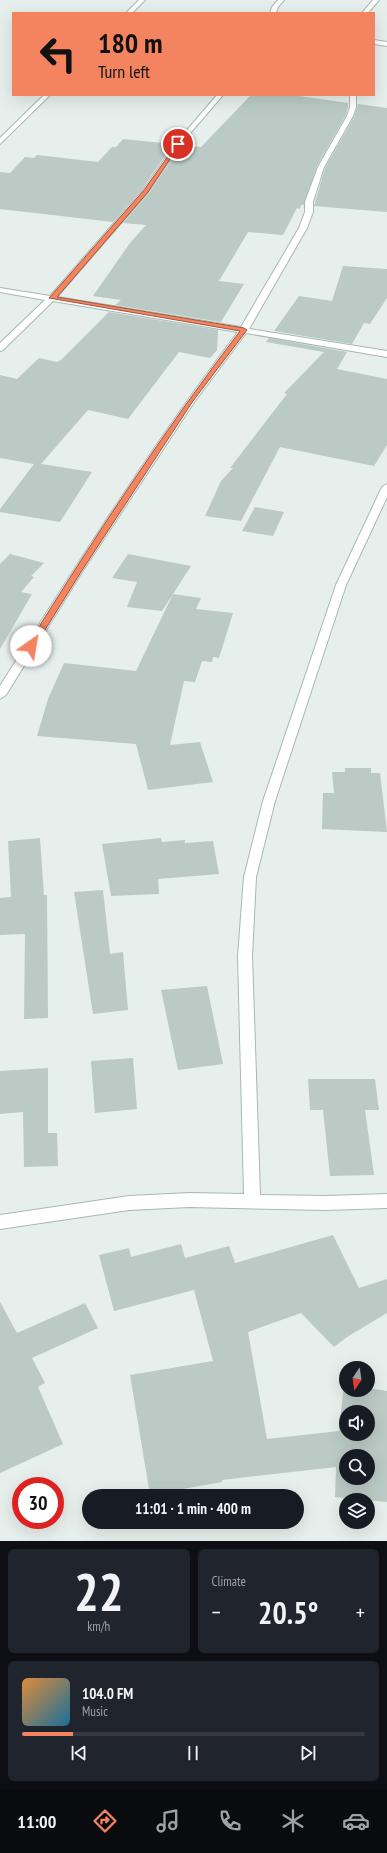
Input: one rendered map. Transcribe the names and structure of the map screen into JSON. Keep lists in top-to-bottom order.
{
  "north": "bottom",
  "page": {
    "turn": ["180 m", "Turn left"],
    "limit": "30",
    "trip": "11:01 · 1 min · 400 m",
    "tile": [
      ["22", "km/h"],
      "Climate"
    ],
    "heat": ["−", "20.5°", "+"],
    "song": ["104.0 FM", "Music"],
    "tabs": "11:00"
  }
}
